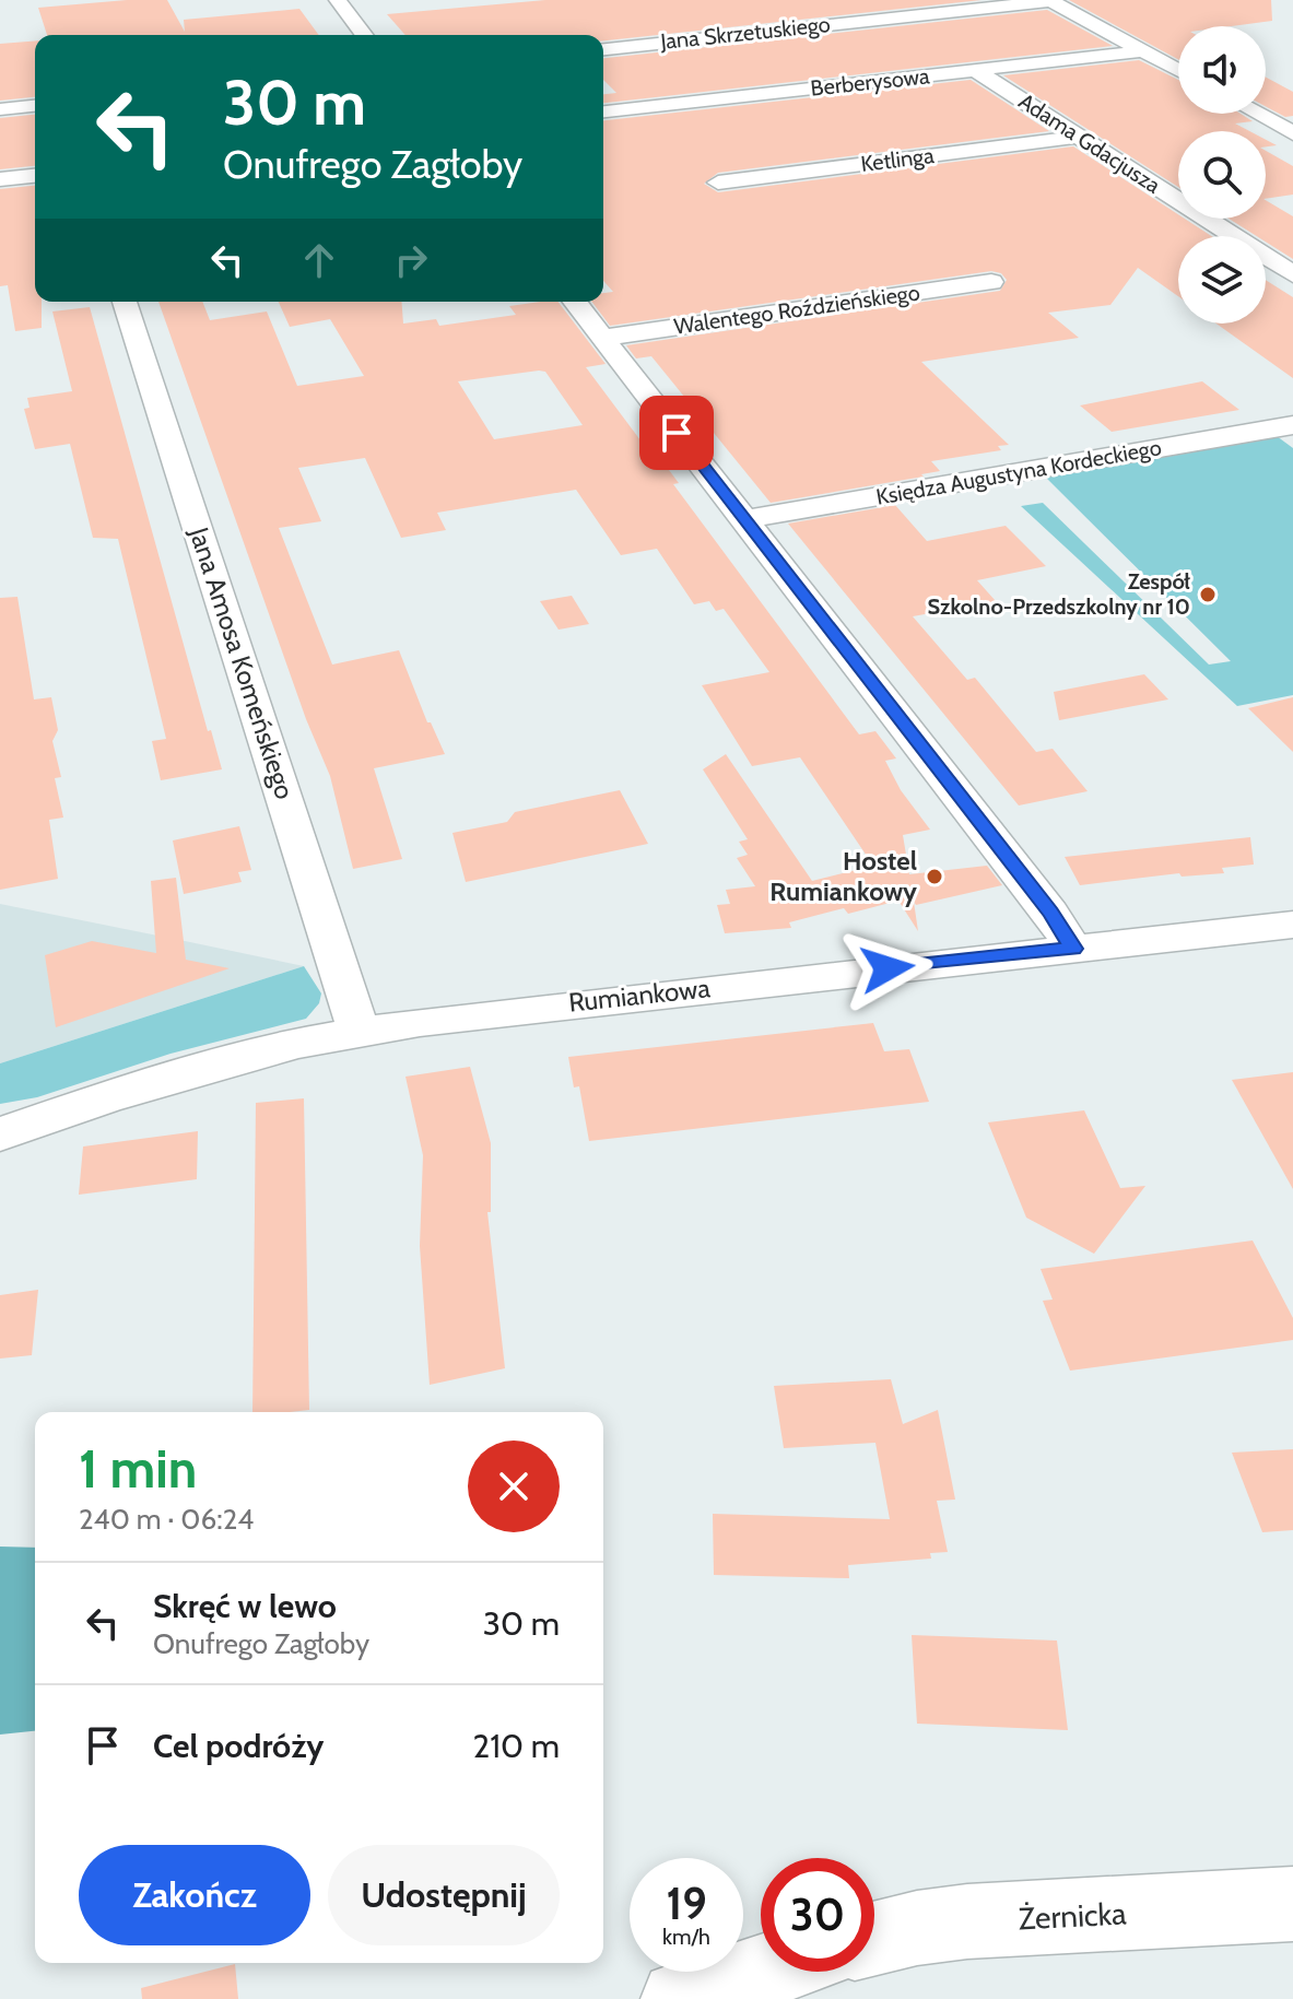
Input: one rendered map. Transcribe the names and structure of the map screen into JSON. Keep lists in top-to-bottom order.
{
  "streets": {
    "street": [
      "Jana Skrzetuskiego",
      "Berberysowa",
      "Adama Gdacjusza",
      "Ketlinga",
      "Walentego Roździeńskiego",
      "Księdza Augustyna Kordeckiego",
      "Jana Amosa Komeńskiego",
      "Rumiankowa",
      "Żernicka"
    ]
  },
  "crossings": [
    ["Berberysowa", "Adama Gdacjusza"],
    ["Adama Gdacjusza", "Ketlinga"],
    ["Jana Amosa Komeńskiego", "Rumiankowa"]
  ],
  "places": ["Zespół Szkolno-Przedszkolny nr 10", "Hostel Rumiankowy"],
  "page": {
    "turn": ["30 m", "Onufrego Zagłoby"],
    "heading": ["1 min", "240 m · 06:24"],
    "list": [
      {
        "name": "Skręć w lewo",
        "note": "Onufrego Zagłoby",
        "value": "30 m"
      },
      {
        "name": "Cel podróży",
        "value": "210 m"
      }
    ],
    "buttons": ["Zakończ", "Udostępnij"],
    "speed": "19 km/h",
    "limit": "30"
  }
}
